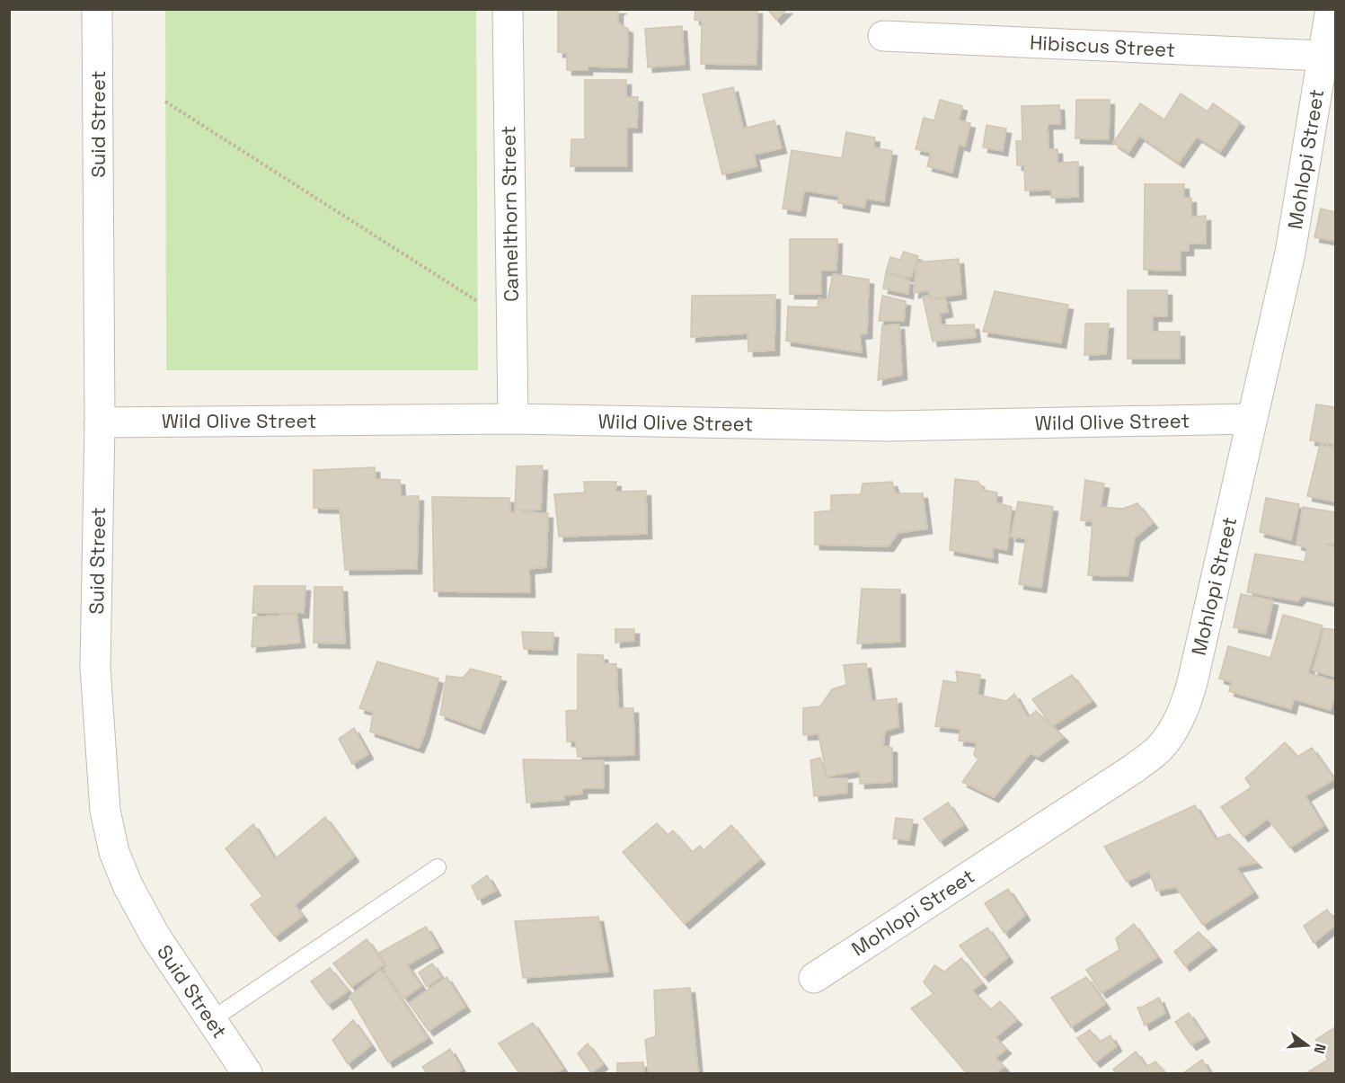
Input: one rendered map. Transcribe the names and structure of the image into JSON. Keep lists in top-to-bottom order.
{
  "streets": {
    "street": [
      "Hibiscus Street",
      "Suid Street",
      "Mohlopi Street",
      "Camelthorn Street",
      "Wild Olive Street"
    ]
  },
  "crossings": [
    ["Hibiscus Street", "Mohlopi Street"],
    ["Suid Street", "Wild Olive Street"],
    ["Mohlopi Street", "Wild Olive Street"],
    ["Camelthorn Street", "Wild Olive Street"]
  ],
  "north": "right"
}
